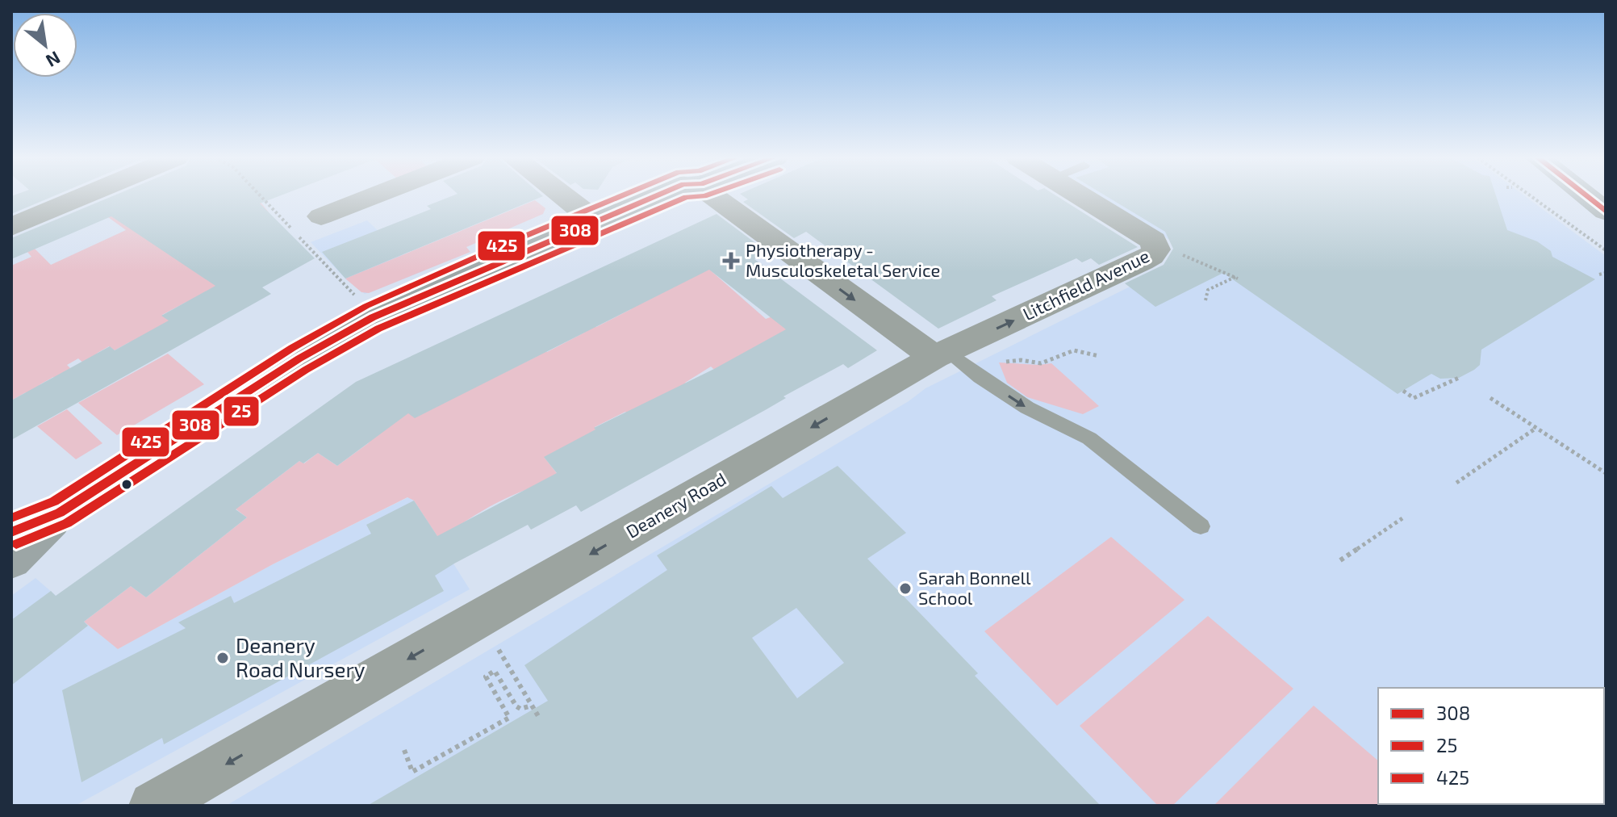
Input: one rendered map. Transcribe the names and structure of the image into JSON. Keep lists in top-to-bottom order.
{
  "streets": {
    "street": ["Litchfield Avenue", "Deanery Road"]
  },
  "crossings": [
    ["Litchfield Avenue", "Deanery Road"]
  ],
  "one_way": ["Litchfield Avenue", "Deanery Road"],
  "places": {
    "health": ["Physiotherapy - Musculoskeletal Service"],
    "other": ["Sarah Bonnell School", "Deanery Road Nursery"]
  },
  "lines": ["transit line 308", "transit line 25", "transit line 425"],
  "legend": ["308", "25", "425"],
  "north": "bottom right"
}
